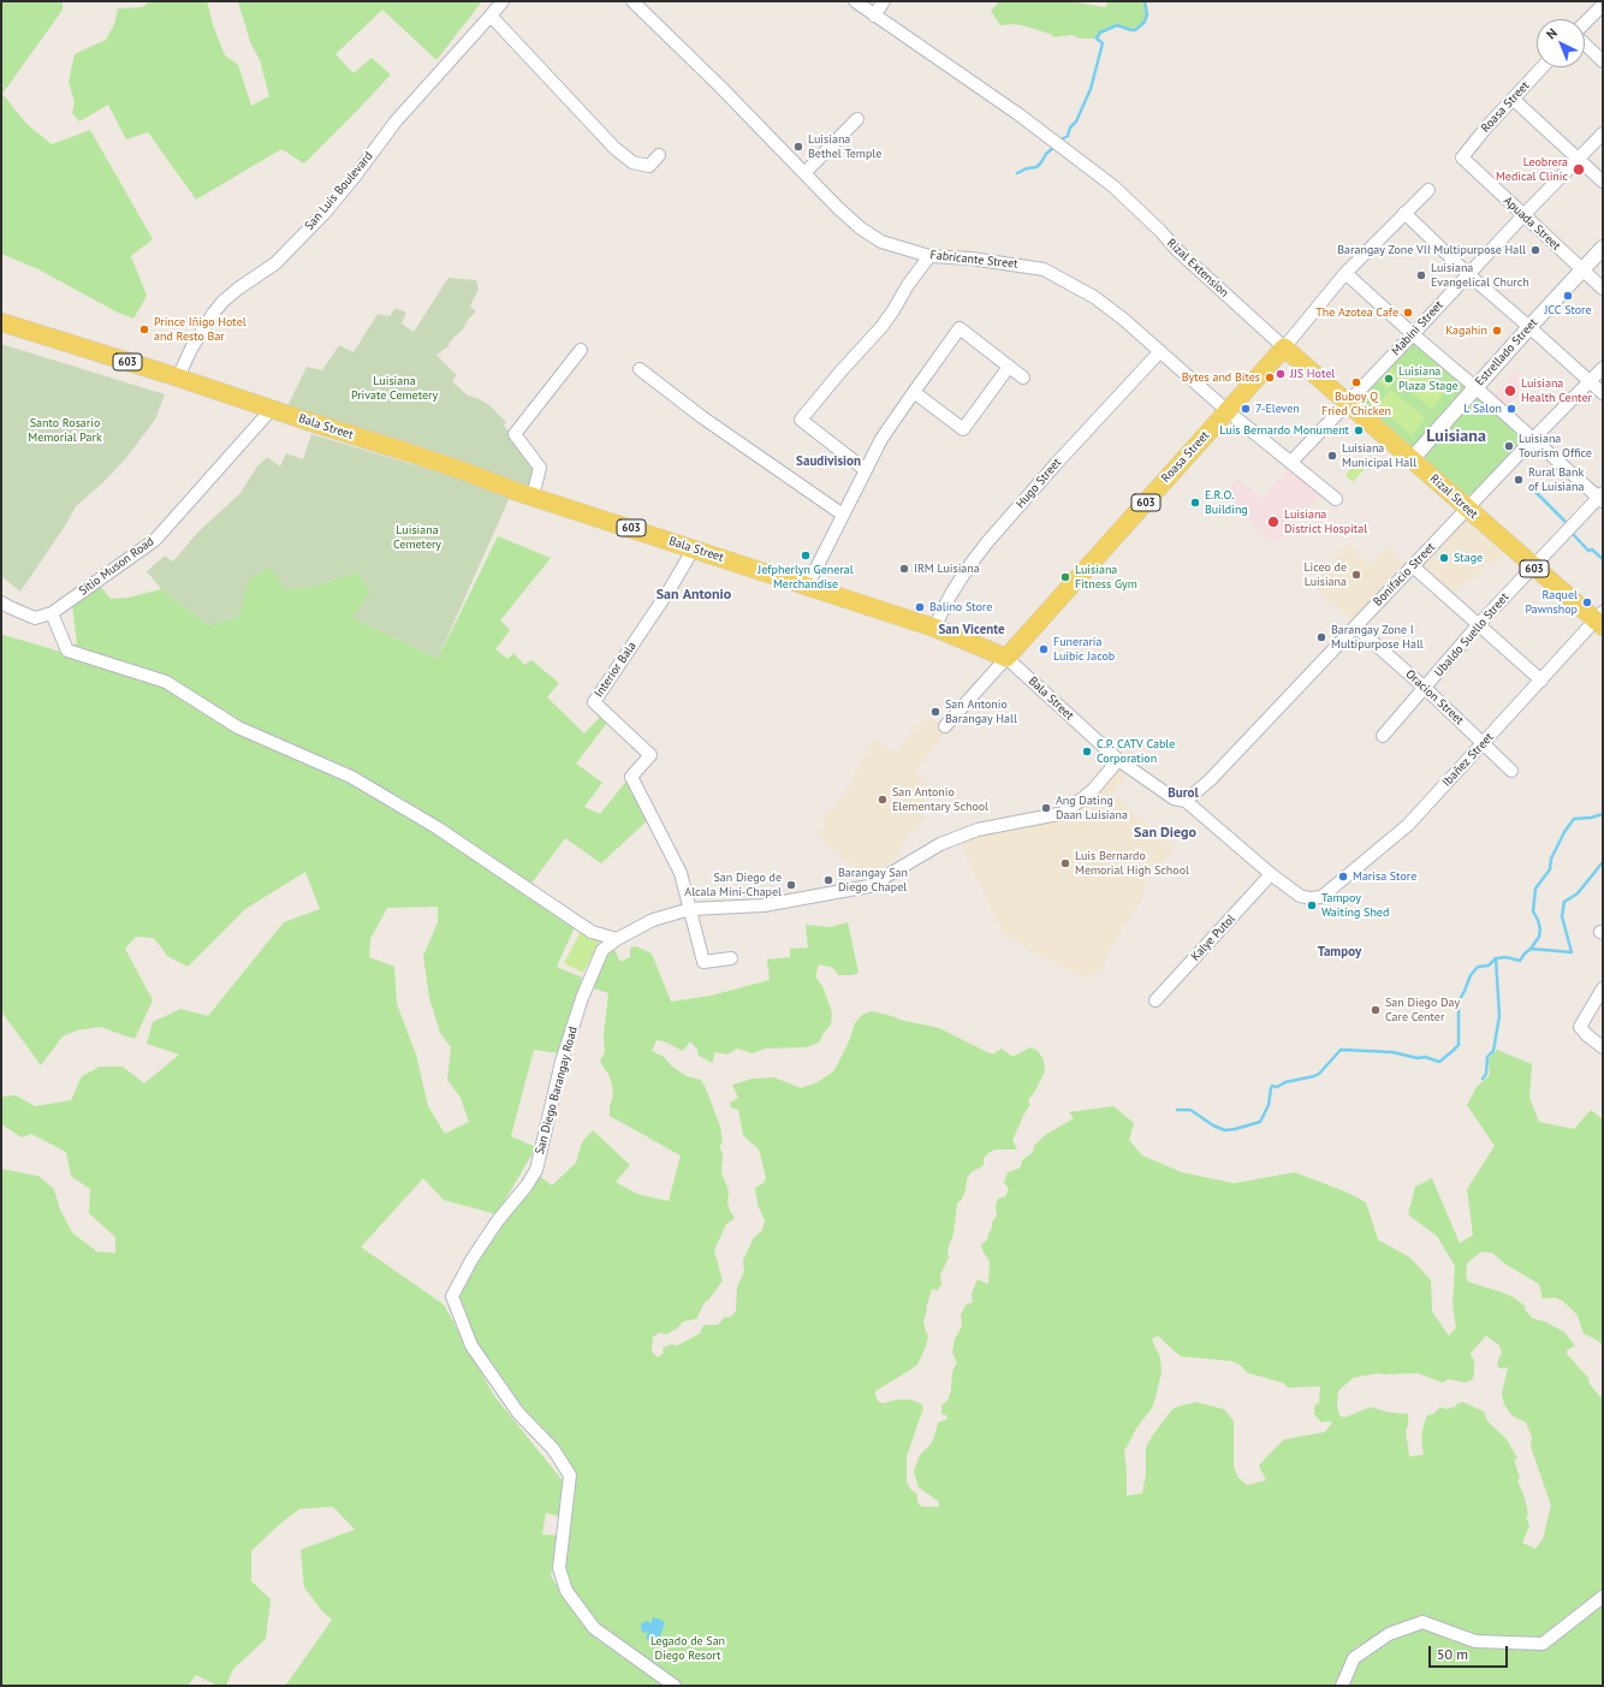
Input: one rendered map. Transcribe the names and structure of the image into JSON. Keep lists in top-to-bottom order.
{
  "streets": {
    "main road": [
      "Roasa Street",
      "603",
      "Bala Street",
      "Rizal Street"
    ],
    "street": [
      "San Luis Boulevard",
      "Apuada Street",
      "Fabricante Street",
      "Rizal Extension",
      "Mabini Street",
      "Estrellado Street",
      "Hugo Street",
      "Sitio Muson Road",
      "Bonifacio Street",
      "Ubaldo Suello Street",
      "Interior Bala",
      "Oracion Street",
      "Ibañez Street",
      "Kalye Putol",
      "San Diego Barangay Road"
    ]
  },
  "crossings": [
    ["Roasa Street", "Apuada Street"],
    ["Roasa Street", "Fabricante Street"],
    ["Roasa Street", "Rizal Extension"],
    ["Roasa Street", "Bala Street"],
    ["Roasa Street", "Rizal Street"],
    ["San Luis Boulevard", "Bala Street"],
    ["Apuada Street", "Mabini Street"],
    ["Apuada Street", "Estrellado Street"],
    ["Fabricante Street", "Mabini Street"],
    ["Fabricante Street", "Hugo Street"],
    ["Rizal Extension", "Rizal Street"],
    ["Mabini Street", "Rizal Street"],
    ["Estrellado Street", "Rizal Street"],
    ["Bala Street", "Hugo Street"],
    ["Bala Street", "Sitio Muson Road"],
    ["Bala Street", "Bonifacio Street"],
    ["Bala Street", "Interior Bala"],
    ["Bala Street", "Ibañez Street"],
    ["Bala Street", "Kalye Putol"],
    ["Bala Street", "San Diego Barangay Road"],
    ["Rizal Street", "Bonifacio Street"],
    ["Rizal Street", "Ubaldo Suello Street"],
    ["Rizal Street", "Ibañez Street"],
    ["Bonifacio Street", "Oracion Street"],
    ["Ubaldo Suello Street", "Oracion Street"],
    ["Interior Bala", "San Diego Barangay Road"],
    ["Oracion Street", "Ibañez Street"]
  ],
  "districts": [
    "Luisiana",
    "Saudivision",
    "San Antonio",
    "San Vicente",
    "Burol",
    "San Diego",
    "Tampoy"
  ],
  "parks": [
    "Luisiana Private Cemetery",
    "Santo Rosario Memorial Park",
    "Luisiana Cemetery",
    "Legado de San Diego Resort"
  ],
  "places": [
    "Luisiana Bethel Temple",
    "Leobrera Medical Clinic",
    "Barangay Zone VII Multipurpose Hall",
    "Luisiana Evangelical Church",
    "JCC Store",
    "The Azotea Cafe",
    "Prince Iñigo Hotel and Resto Bar",
    "Kagahin",
    "JJS Hotel",
    "Bytes and Bites",
    "Luisiana Plaza Stage",
    "Buboy Q Fried Chicken",
    "Luisiana Health Center",
    "7-Eleven",
    "L Salon",
    "Luis Bernardo Monument",
    "Luisiana Tourism Office",
    "Luisiana Municipal Hall",
    "Rural Bank of Luisiana",
    "E.R.O. Building",
    "Luisiana District Hospital",
    "Jefpherlyn General Merchandise",
    "Stage",
    "IRM Luisiana",
    "Liceo de Luisiana",
    "Luisiana Fitness Gym",
    "Raquel Pawnshop",
    "Balino Store",
    "Barangay Zone I Multipurpose Hall",
    "Funeraria Luibic Jacob",
    "San Antonio Barangay Hall",
    "C.P. CATV Cable Corporation",
    "San Antonio Elementary School",
    "Ang Dating Daan Luisiana",
    "Luis Bernardo Memorial High School",
    "Marisa Store",
    "Barangay San Diego Chapel",
    "San Diego de Alcala Mini-Chapel",
    "Tampoy Waiting Shed",
    "San Diego Day Care Center"
  ],
  "scale_bar": "50 m",
  "north": "top left"
}
